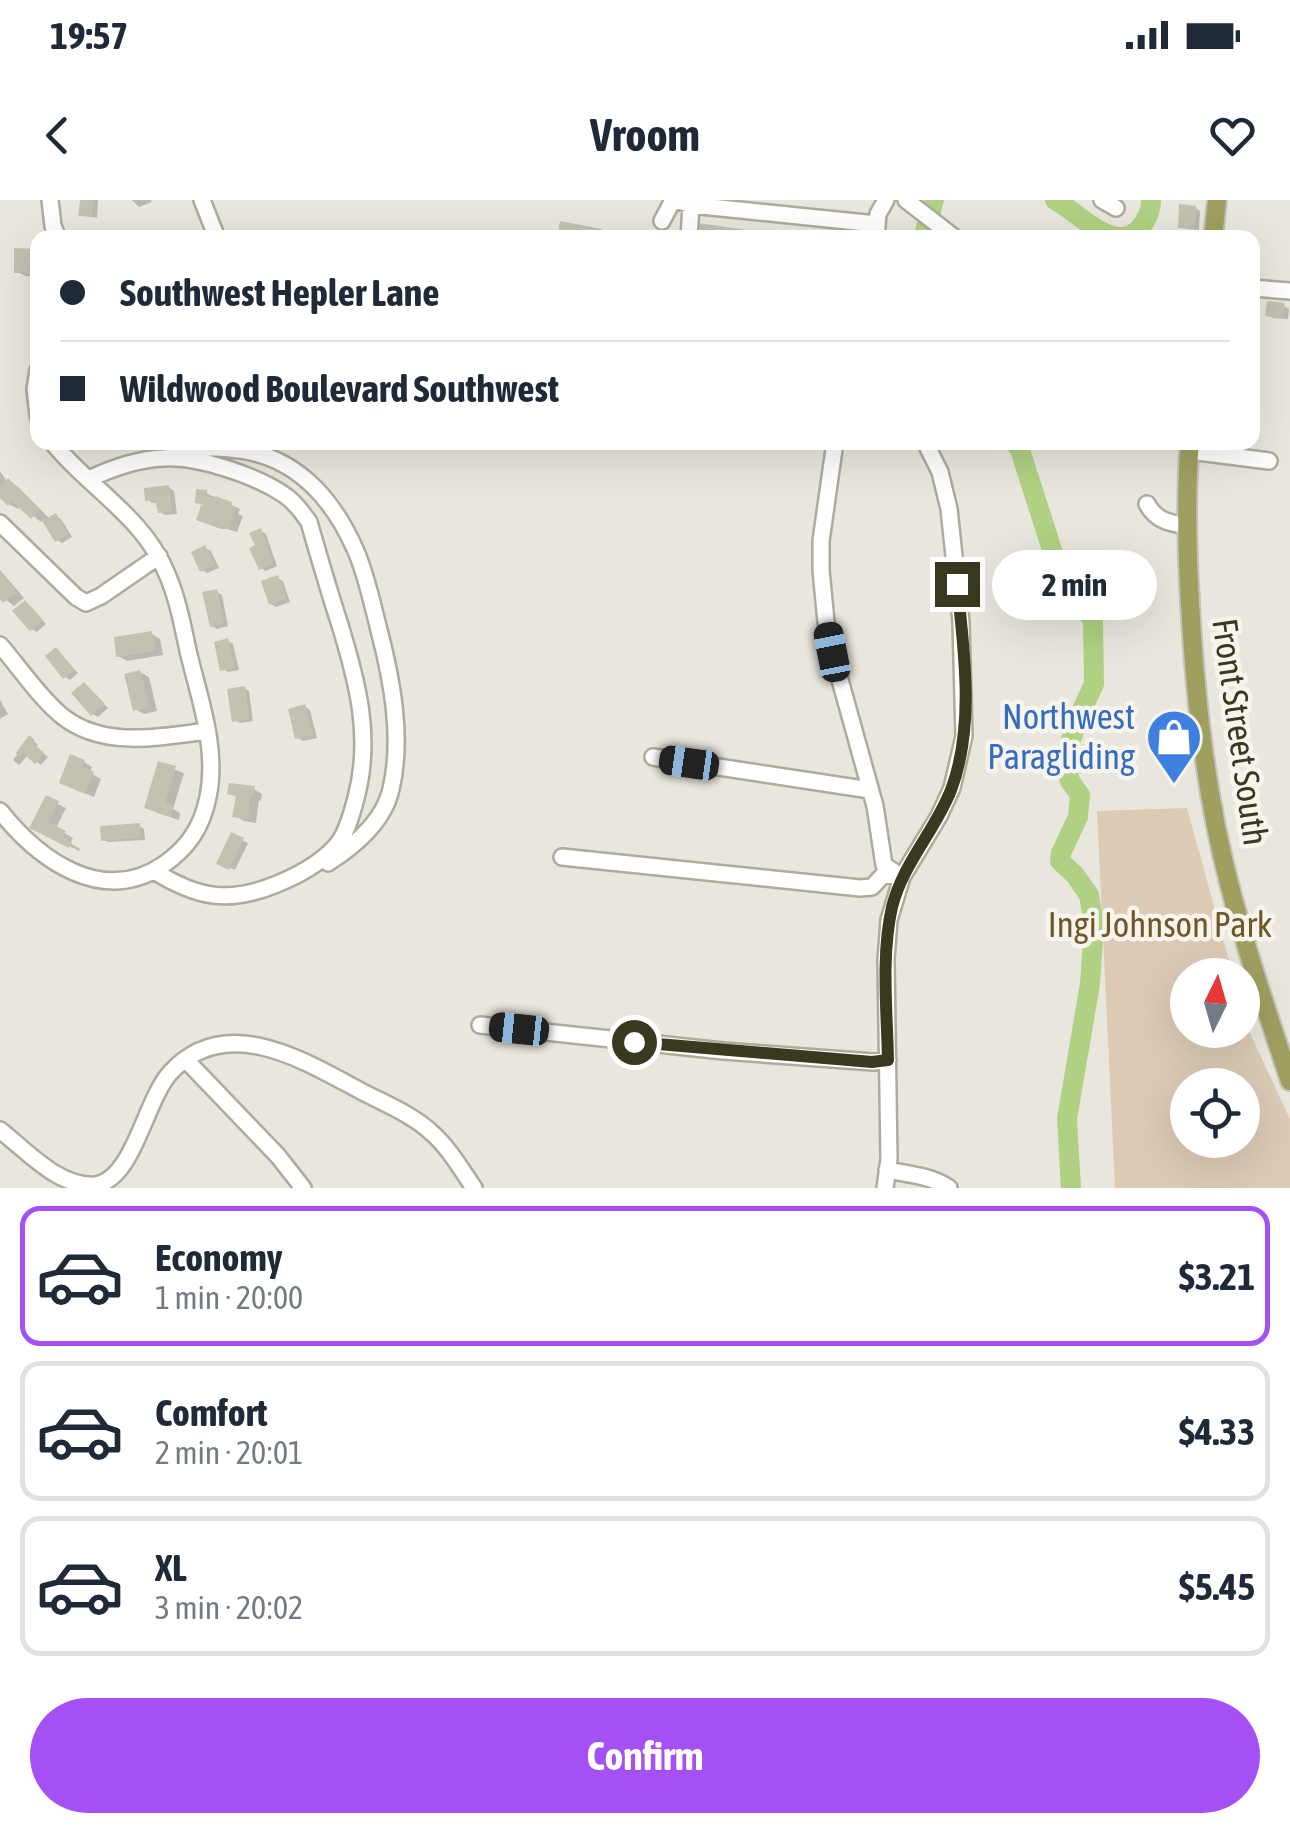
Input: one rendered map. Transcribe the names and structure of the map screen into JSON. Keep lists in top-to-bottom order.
{
  "streets": {
    "main road": ["Front Street South"]
  },
  "parks": ["Ingi Johnson Park"],
  "places": {
    "shop": ["Northwest Paragliding"]
  },
  "north": "top",
  "page": {
    "status": "19:57",
    "header": "Vroom",
    "banner": ["Southwest Hepler Lane", "Wildwood Boulevard Southwest"],
    "bubble": "2 min",
    "list": [
      {
        "name": "Economy",
        "note": "1 min · 20:00",
        "value": "$3.21"
      },
      {
        "name": "Comfort",
        "note": "2 min · 20:01",
        "value": "$4.33"
      },
      {
        "name": "XL",
        "note": "3 min · 20:02",
        "value": "$5.45"
      }
    ],
    "buttons": "Confirm"
  }
}
